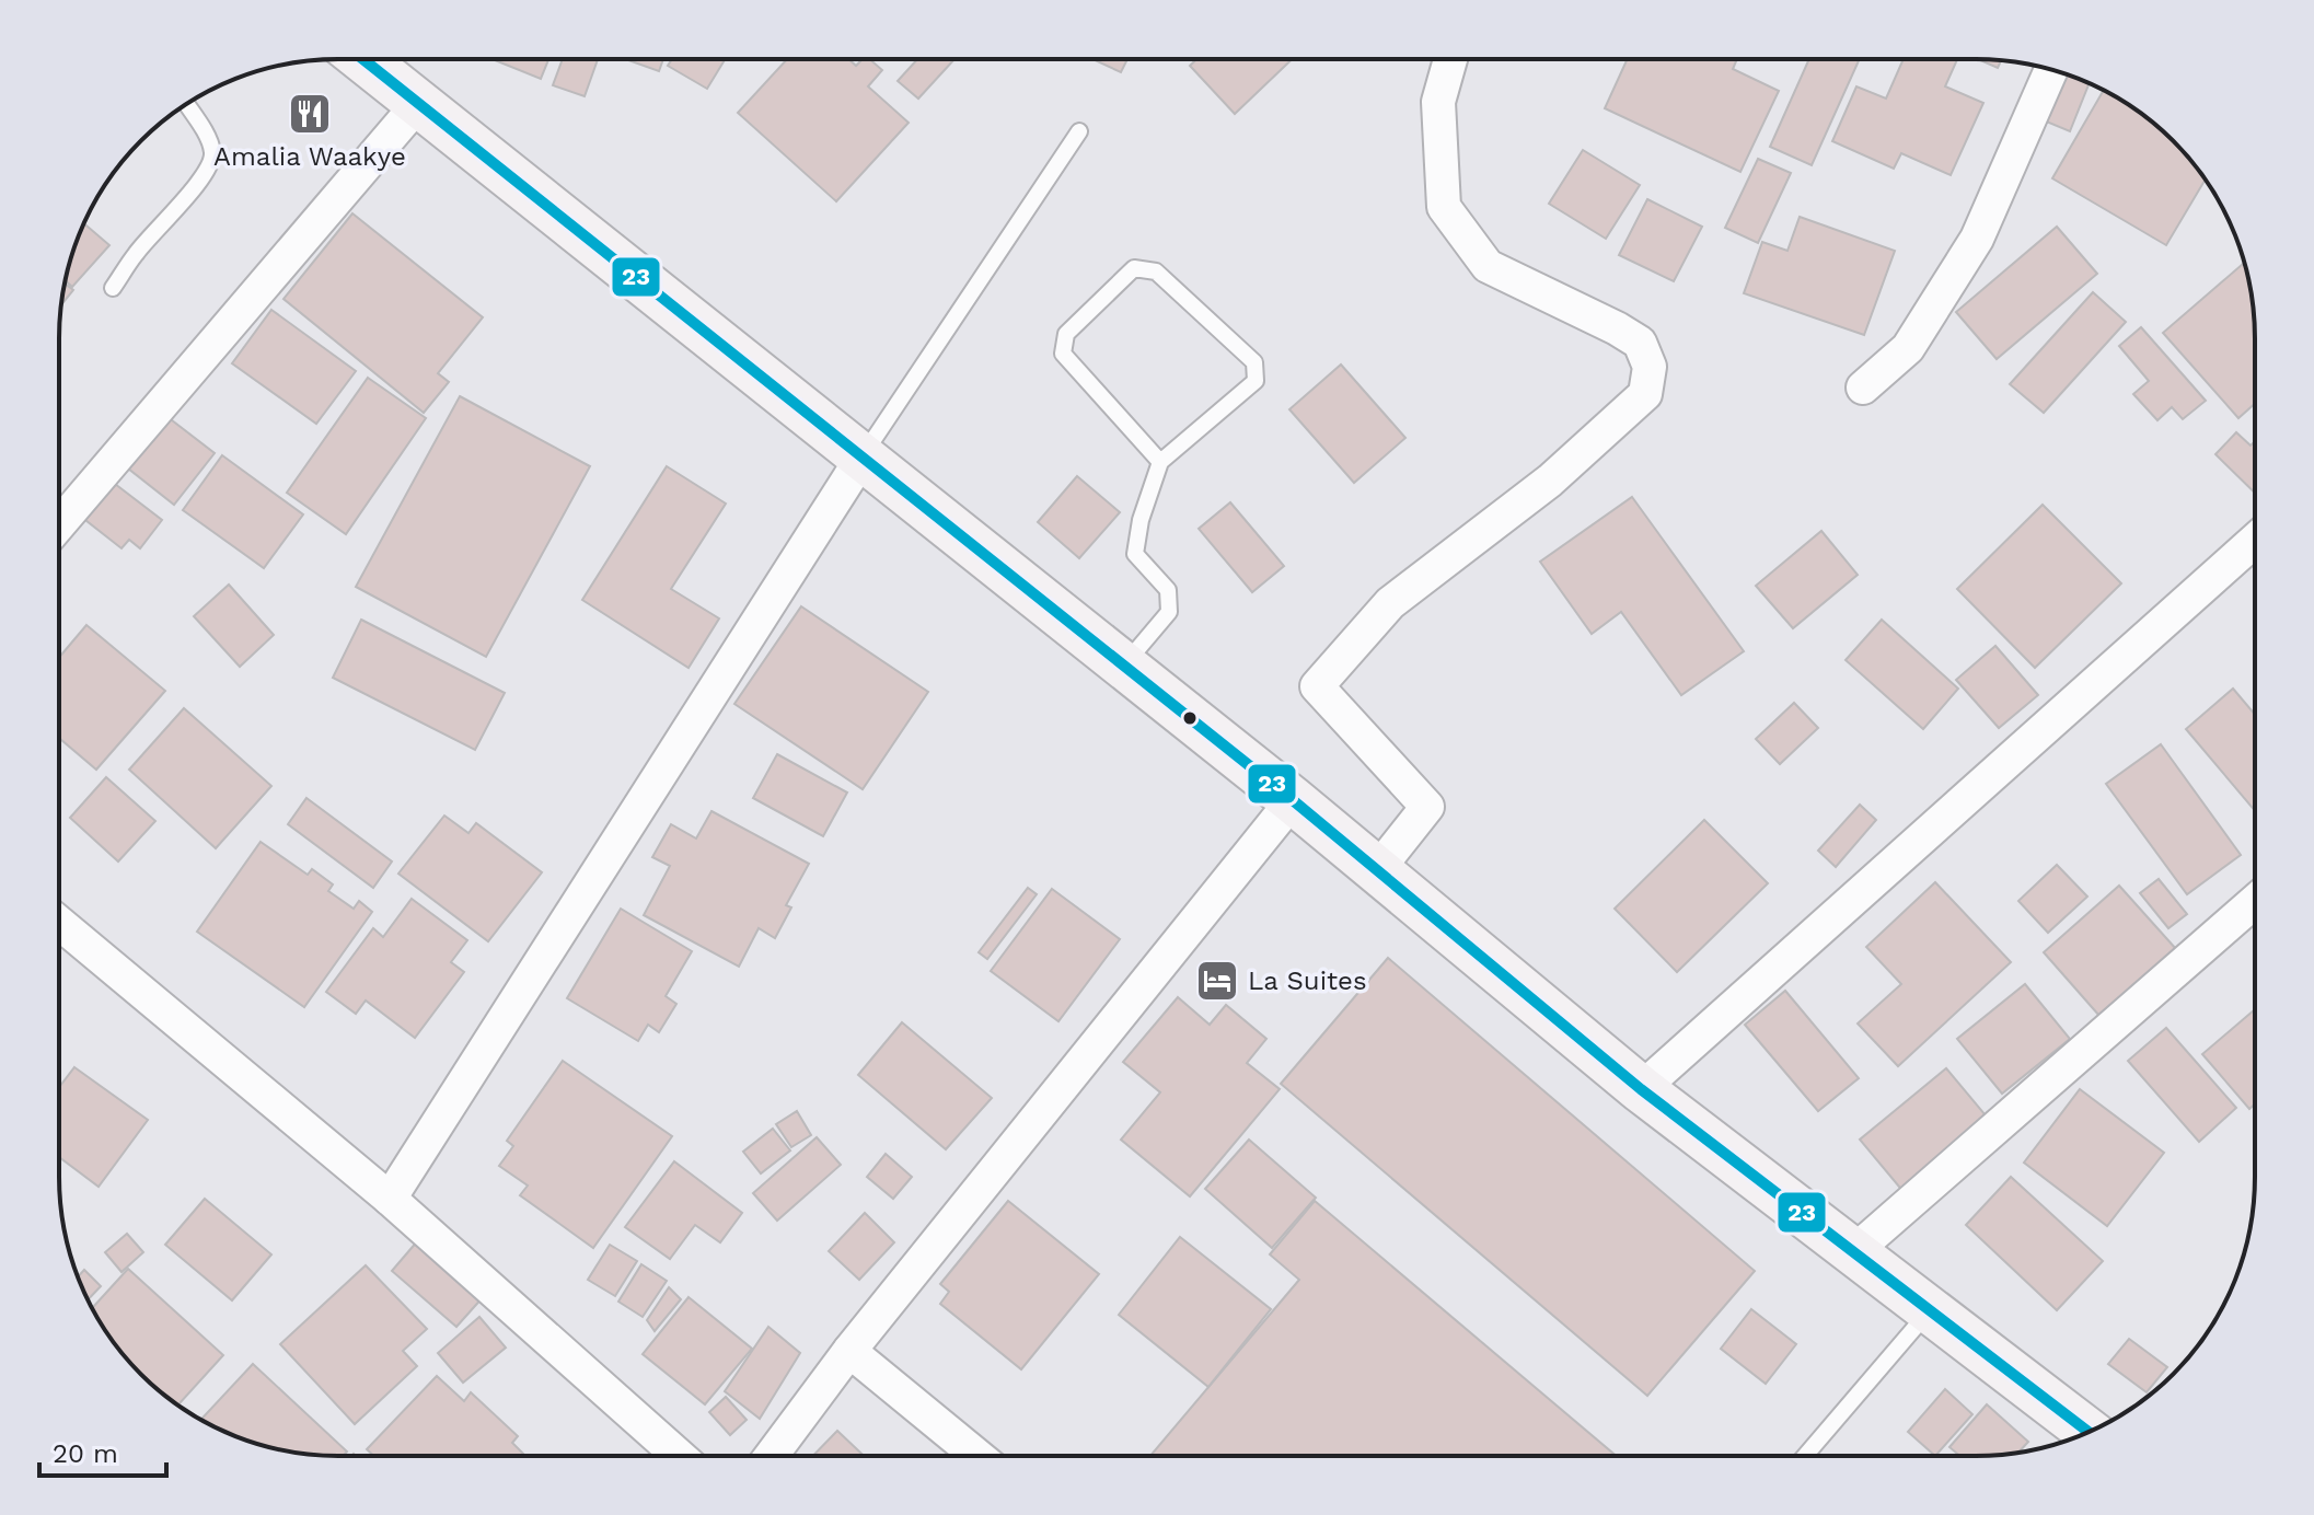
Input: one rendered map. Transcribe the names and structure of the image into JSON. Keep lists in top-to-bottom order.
{
  "places": {
    "restaurant": ["Amalia Waakye"],
    "hotel": ["La Suites"]
  },
  "lines": ["transit line 23"],
  "scale_bar": "20 m"
}
